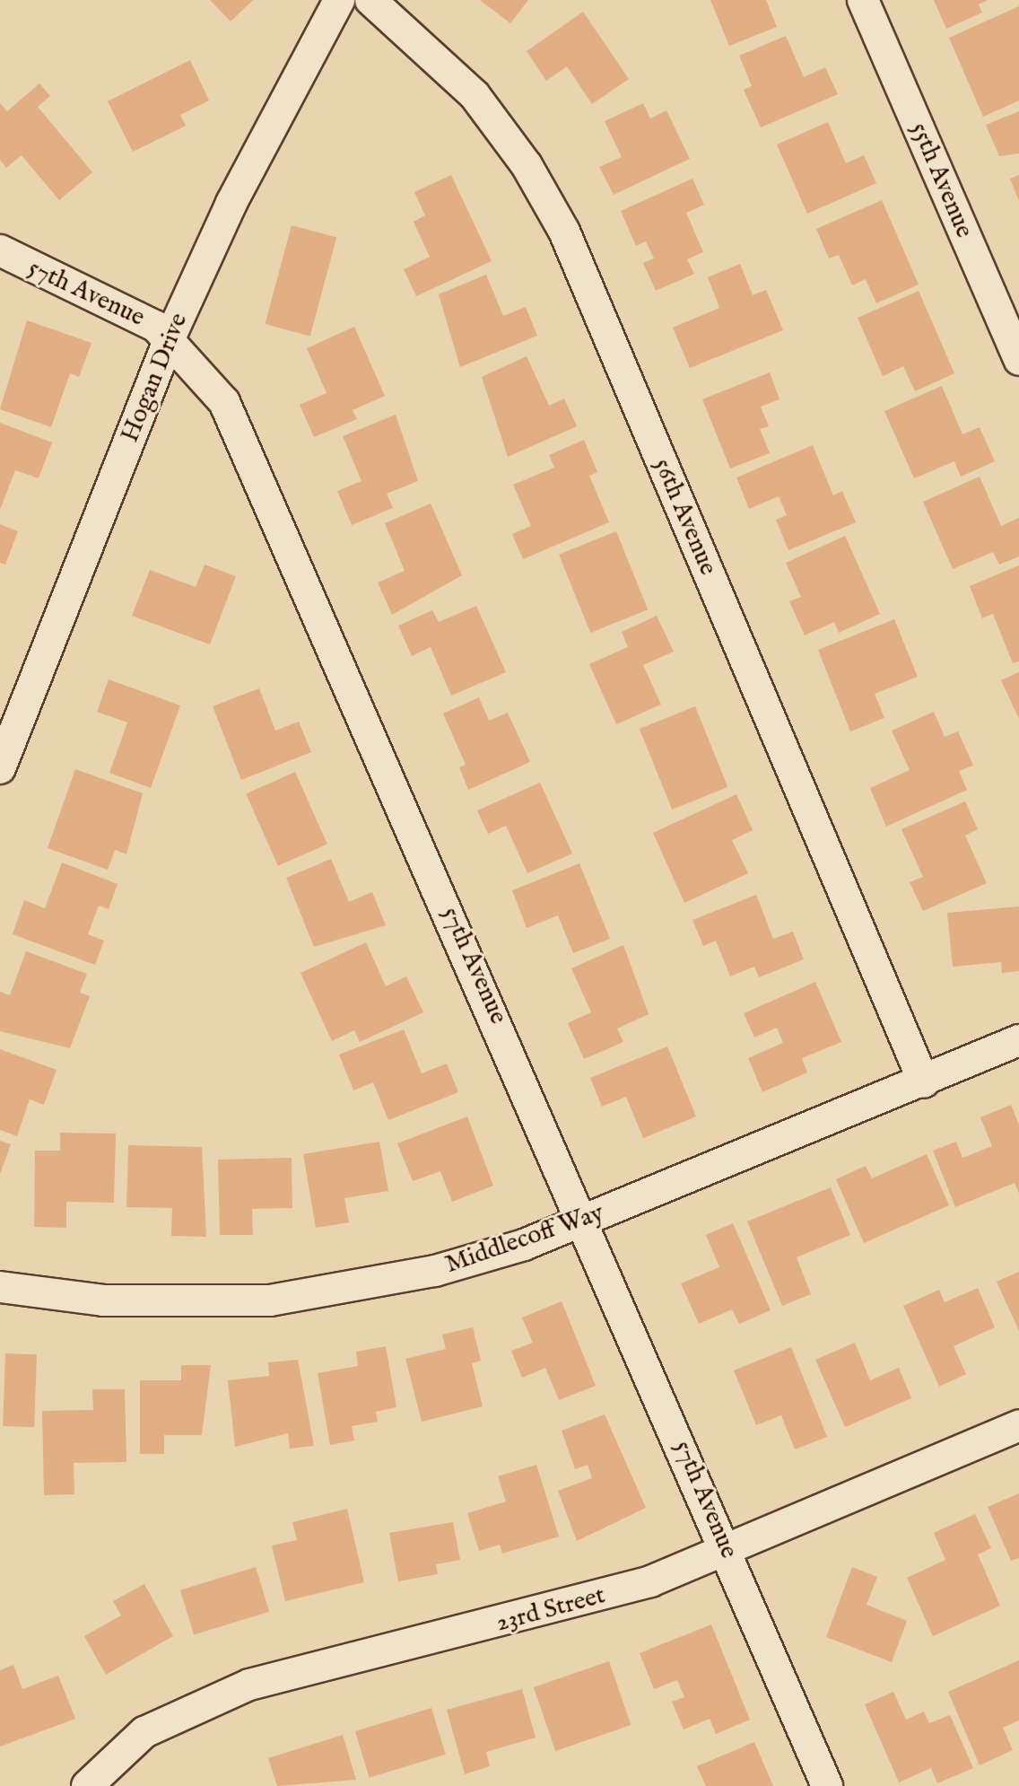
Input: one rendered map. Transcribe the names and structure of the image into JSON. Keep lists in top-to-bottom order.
{
  "streets": {
    "street": [
      "55th Avenue",
      "57th Avenue",
      "Hogan Drive",
      "56th Avenue",
      "Middlecoff Way",
      "23rd Street"
    ]
  },
  "crossings": [
    ["57th Avenue", "Hogan Drive"],
    ["57th Avenue", "Middlecoff Way"],
    ["57th Avenue", "23rd Street"],
    ["56th Avenue", "Middlecoff Way"]
  ]
}
